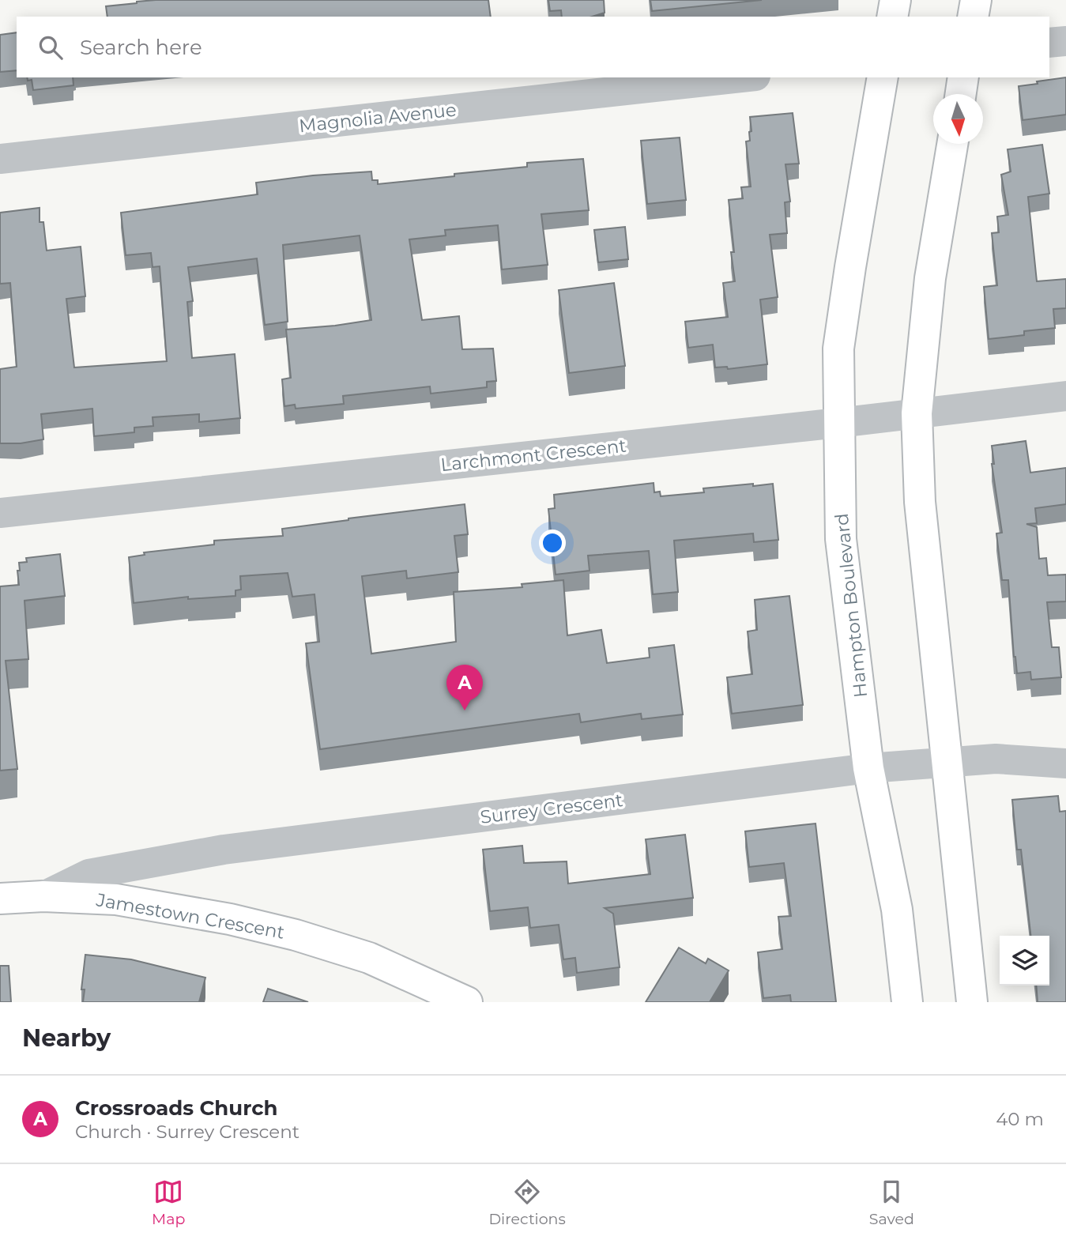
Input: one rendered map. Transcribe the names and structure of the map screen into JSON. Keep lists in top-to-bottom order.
{
  "streets": {
    "main road": ["Hampton Boulevard", "Jamestown Crescent"],
    "street": ["Magnolia Avenue", "Larchmont Crescent", "Surrey Crescent"]
  },
  "crossings": [
    ["Larchmont Crescent", "Hampton Boulevard"],
    ["Hampton Boulevard", "Surrey Crescent"],
    ["Surrey Crescent", "Jamestown Crescent"]
  ],
  "north": "bottom",
  "page": {
    "search": "Search here",
    "pins": "A",
    "heading": "Nearby",
    "list": [
      {
        "mark": "A",
        "name": "Crossroads Church",
        "note": "Church · Surrey Crescent",
        "value": "40 m"
      }
    ],
    "nav": ["Map", "Directions", "Saved"]
  }
}
